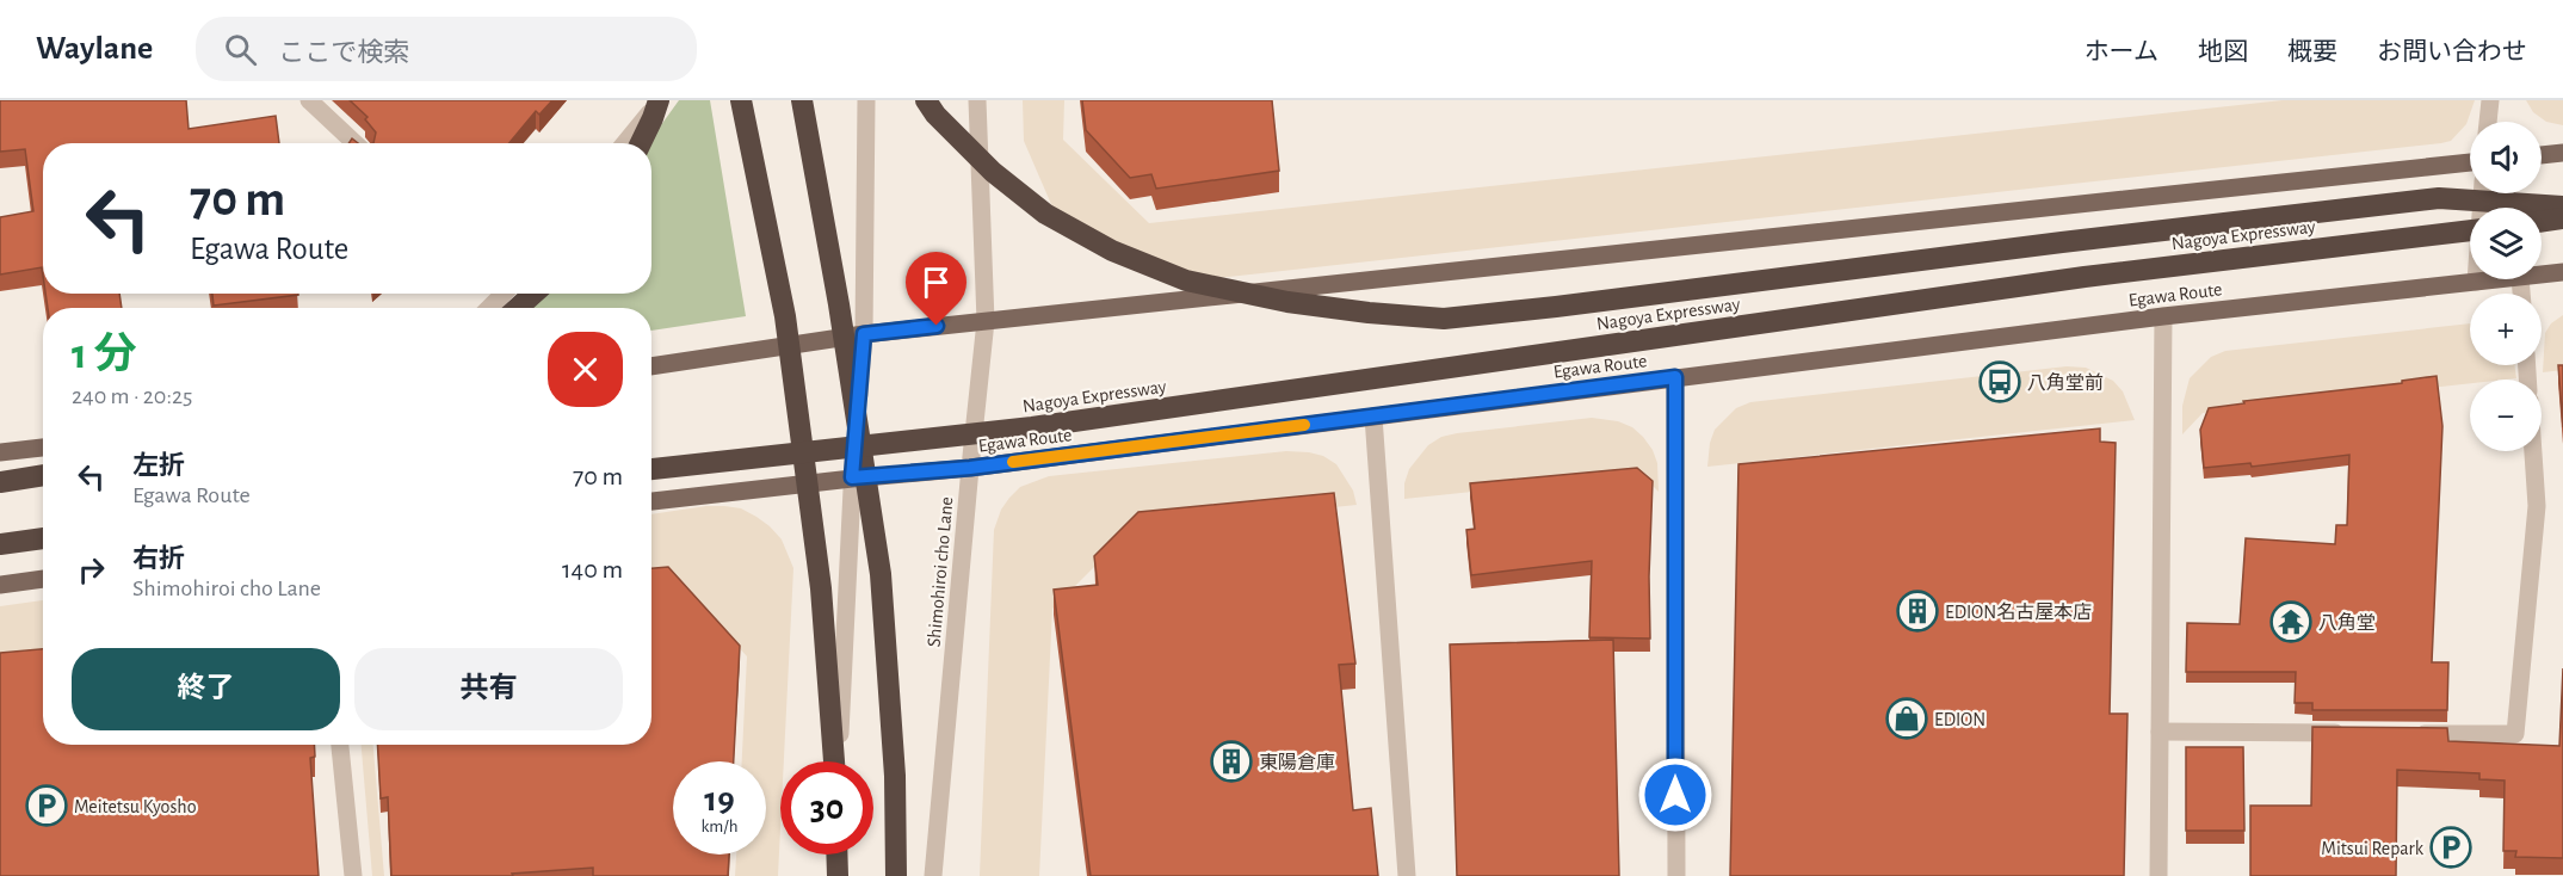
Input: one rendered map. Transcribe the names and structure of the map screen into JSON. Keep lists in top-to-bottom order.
{
  "streets": {
    "highway": ["Nagoya Expressway"],
    "main road": ["Egawa Route"],
    "street": ["Shimohiroi cho Lane"]
  },
  "crossings": [
    ["Egawa Route", "Shimohiroi cho Lane"]
  ],
  "places": {
    "bus stop": ["八角堂前"],
    "building": ["EDION名古屋本店", "東陽倉庫"],
    "temple": ["八角堂"],
    "shop": ["EDION"],
    "parking": ["Meitetsu Kyosho", "Mitsui Repark"]
  },
  "page": {
    "header": "Waylane",
    "search": "ここで検索",
    "nav": [
      "ホーム",
      "地図",
      "概要",
      "お問い合わせ"
    ],
    "map_buttons": ["+", "−"],
    "turn": ["70 m", "Egawa Route"],
    "heading": ["1 分", "240 m · 20:25"],
    "list": [
      {
        "name": "左折",
        "note": "Egawa Route",
        "value": "70 m"
      },
      {
        "name": "右折",
        "note": "Shimohiroi cho Lane",
        "value": "140 m"
      }
    ],
    "buttons": ["終了", "共有"],
    "speed": "19 km/h",
    "limit": "30"
  }
}
